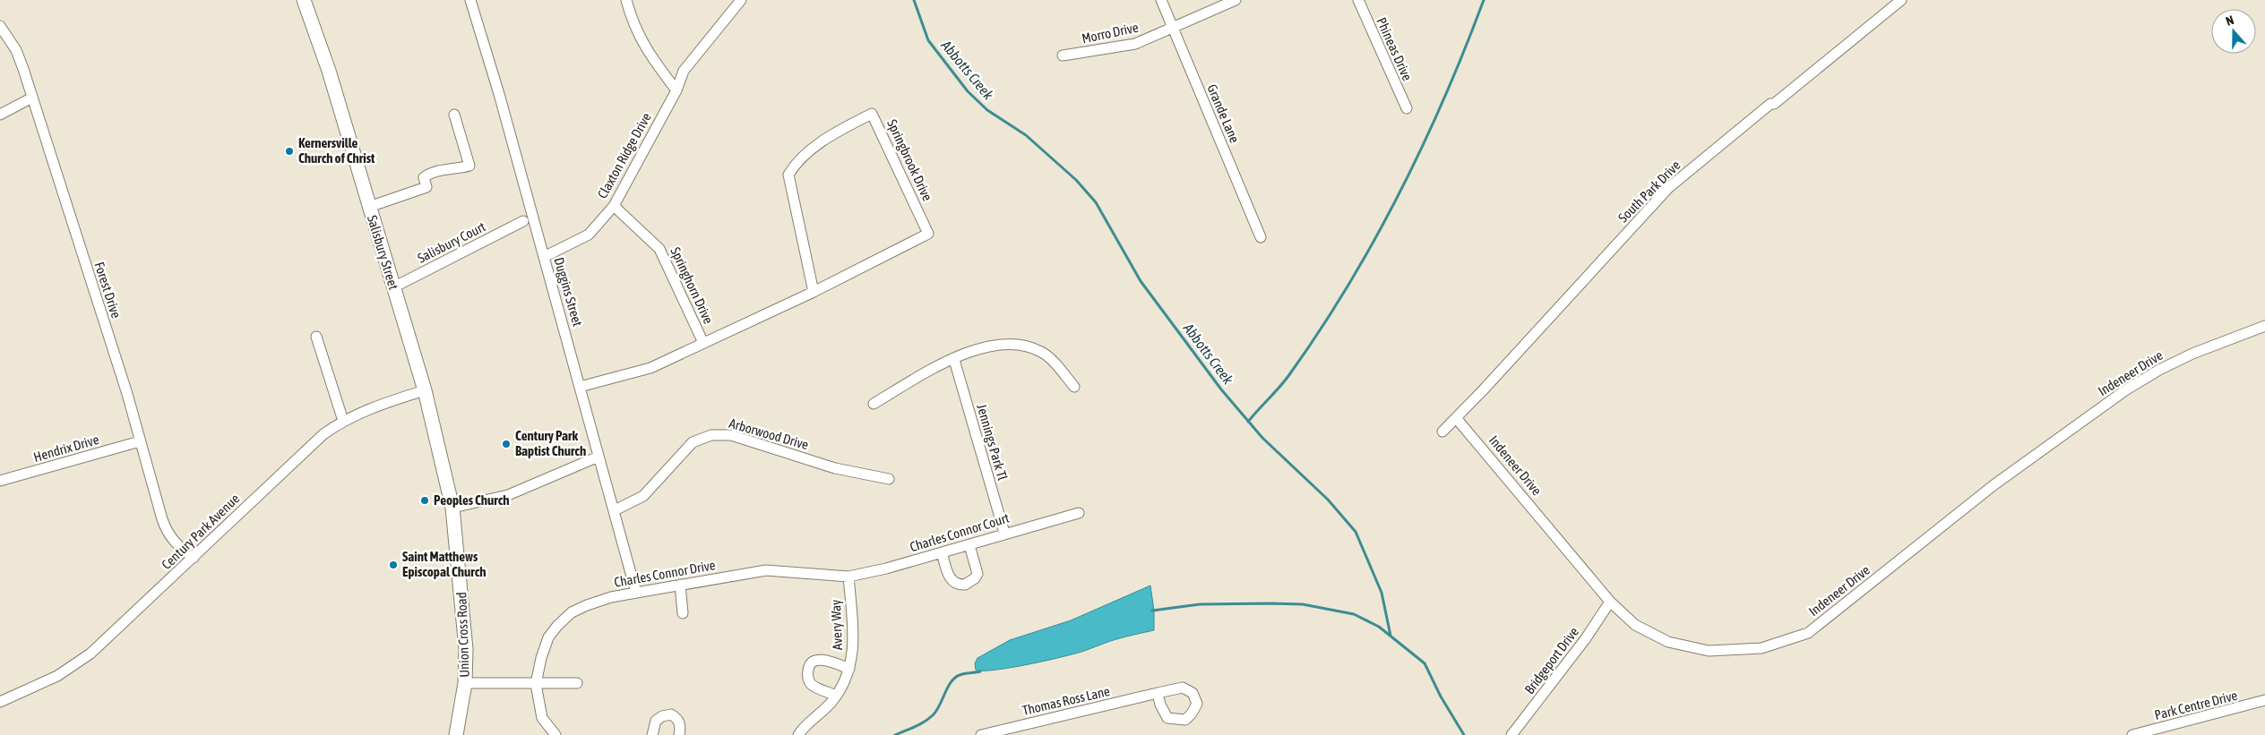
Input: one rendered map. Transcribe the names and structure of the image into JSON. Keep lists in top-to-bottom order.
{
  "streets": {
    "main road": ["Salisbury Street", "Union Cross Road"],
    "street": [
      "Morro Drive",
      "Phineas Drive",
      "Grande Lane",
      "Claxton Ridge Drive",
      "Springbrook Drive",
      "South Park Drive",
      "Salisbury Court",
      "Springhorn Drive",
      "Forest Drive",
      "Duggins Street",
      "Indeneer Drive",
      "Arborwood Drive",
      "Jennings Park Tl",
      "Hendrix Drive",
      "Century Park Avenue",
      "Charles Connor Court",
      "Charles Connor Drive",
      "Avery Way",
      "Bridgeport Drive",
      "Thomas Ross Lane",
      "Park Centre Drive"
    ]
  },
  "crossings": [
    ["Morro Drive", "Grande Lane"],
    ["Claxton Ridge Drive", "Springhorn Drive"],
    ["Claxton Ridge Drive", "Duggins Street"],
    ["Springbrook Drive", "Springhorn Drive"],
    ["Springbrook Drive", "Duggins Street"],
    ["South Park Drive", "Indeneer Drive"],
    ["Salisbury Court", "Salisbury Street"],
    ["Salisbury Street", "Century Park Avenue"],
    ["Salisbury Street", "Union Cross Road"],
    ["Forest Drive", "Hendrix Drive"],
    ["Forest Drive", "Century Park Avenue"],
    ["Duggins Street", "Arborwood Drive"],
    ["Duggins Street", "Charles Connor Drive"],
    ["Indeneer Drive", "Bridgeport Drive"],
    ["Jennings Park Tl", "Charles Connor Court"],
    ["Charles Connor Court", "Charles Connor Drive"],
    ["Charles Connor Court", "Avery Way"],
    ["Charles Connor Drive", "Avery Way"]
  ],
  "water": ["Abbotts Creek"],
  "places": [
    "Kernersville Church of Christ",
    "Century Park Baptist Church",
    "Peoples Church",
    "Saint Matthews Episcopal Church"
  ],
  "north": "top"
}
